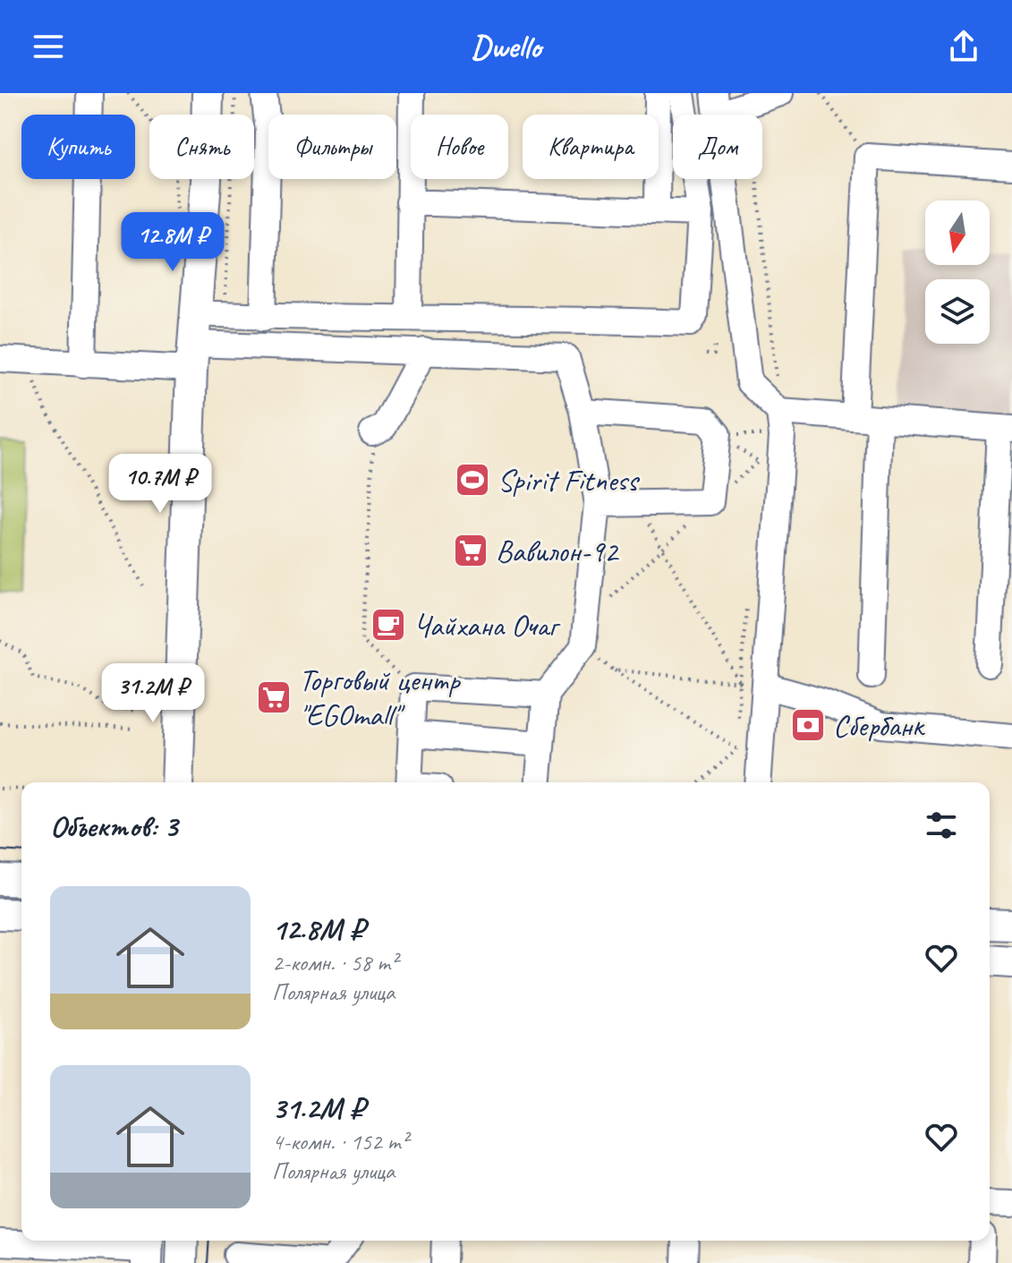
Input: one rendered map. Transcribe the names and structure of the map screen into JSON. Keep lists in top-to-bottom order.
{
  "places": {
    "sports": ["Spirit Fitness"],
    "supermarket": ["Вавилон-92", "Торговый центр \"EGOmall\""],
    "cafe": ["Чайхана Очаг"],
    "bank": ["Сбербанк"]
  },
  "north": "bottom",
  "page": {
    "header": "Dwello",
    "chip": [
      "Купить",
      "Снять",
      "Фильтры",
      "Новое",
      "Квартира",
      "Дом"
    ],
    "price": ["12.8M ₽", "10.7M ₽", "31.2M ₽"],
    "heading": "Объектов: 3",
    "list": [
      {
        "name": "12.8M ₽",
        "note": "2-комн. · 58 m² · Полярная улица"
      },
      {
        "name": "31.2M ₽",
        "note": "4-комн. · 152 m² · Полярная улица"
      }
    ]
  }
}
